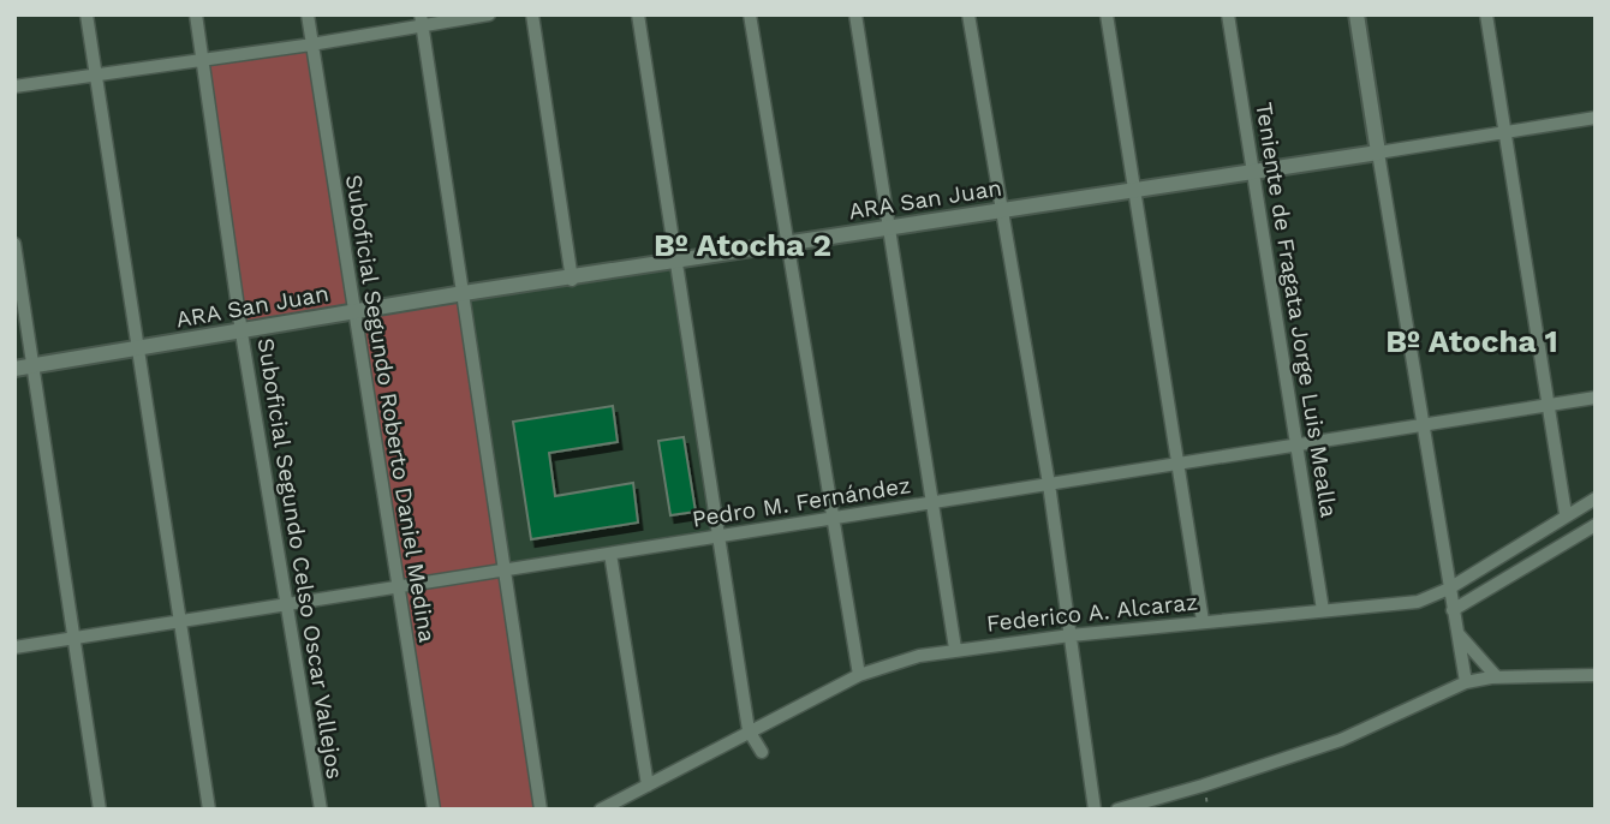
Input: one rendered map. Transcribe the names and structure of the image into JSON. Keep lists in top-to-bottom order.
{
  "streets": {
    "street": [
      "ARA San Juan",
      "Teniente de Fragata Jorge Luis Mealla",
      "Suboficial Segundo Roberto Daniel Medina",
      "Pedro M. Fernández",
      "Suboficial Segundo Celso Oscar Vallejos",
      "Federico A. Alcaraz"
    ]
  },
  "crossings": [
    ["ARA San Juan", "Teniente de Fragata Jorge Luis Mealla"],
    ["ARA San Juan", "Suboficial Segundo Roberto Daniel Medina"],
    ["ARA San Juan", "Suboficial Segundo Celso Oscar Vallejos"],
    ["Teniente de Fragata Jorge Luis Mealla", "Pedro M. Fernández"],
    ["Teniente de Fragata Jorge Luis Mealla", "Federico A. Alcaraz"],
    ["Suboficial Segundo Roberto Daniel Medina", "Pedro M. Fernández"],
    ["Pedro M. Fernández", "Suboficial Segundo Celso Oscar Vallejos"]
  ],
  "districts": ["Bº Atocha 2", "Bº Atocha 1"]
}
